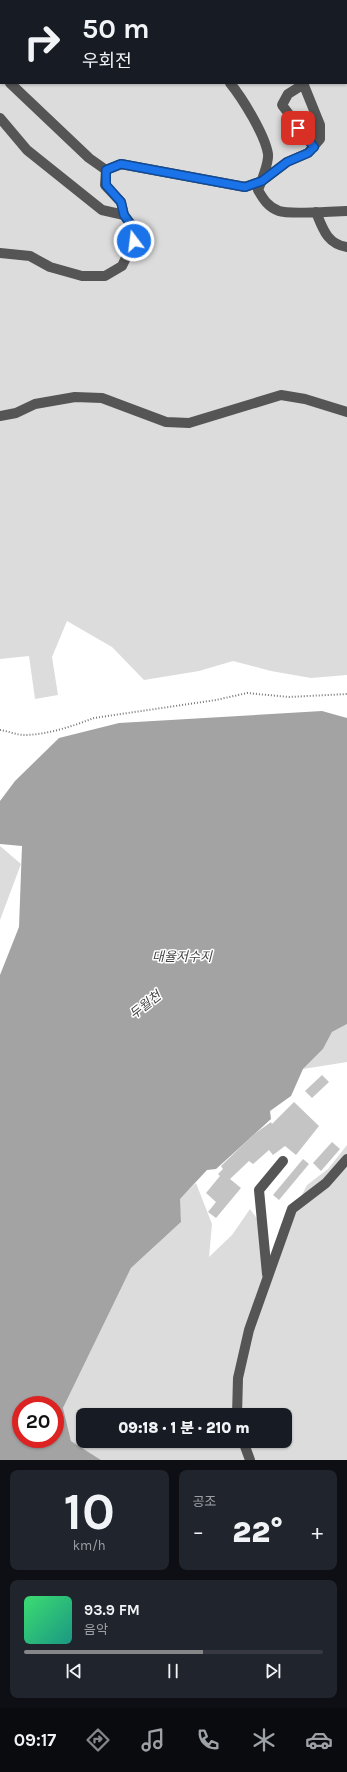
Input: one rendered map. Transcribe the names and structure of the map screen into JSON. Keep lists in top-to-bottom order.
{
  "water": ["대율저수지", "두월천"],
  "page": {
    "turn": ["50 m", "우회전"],
    "limit": "20",
    "trip": "09:18 · 1 분 · 210 m",
    "tile": [
      ["10", "km/h"],
      "공조"
    ],
    "heat": ["−", "22°", "+"],
    "song": ["93.9 FM", "음악"],
    "tabs": "09:17"
  }
}
